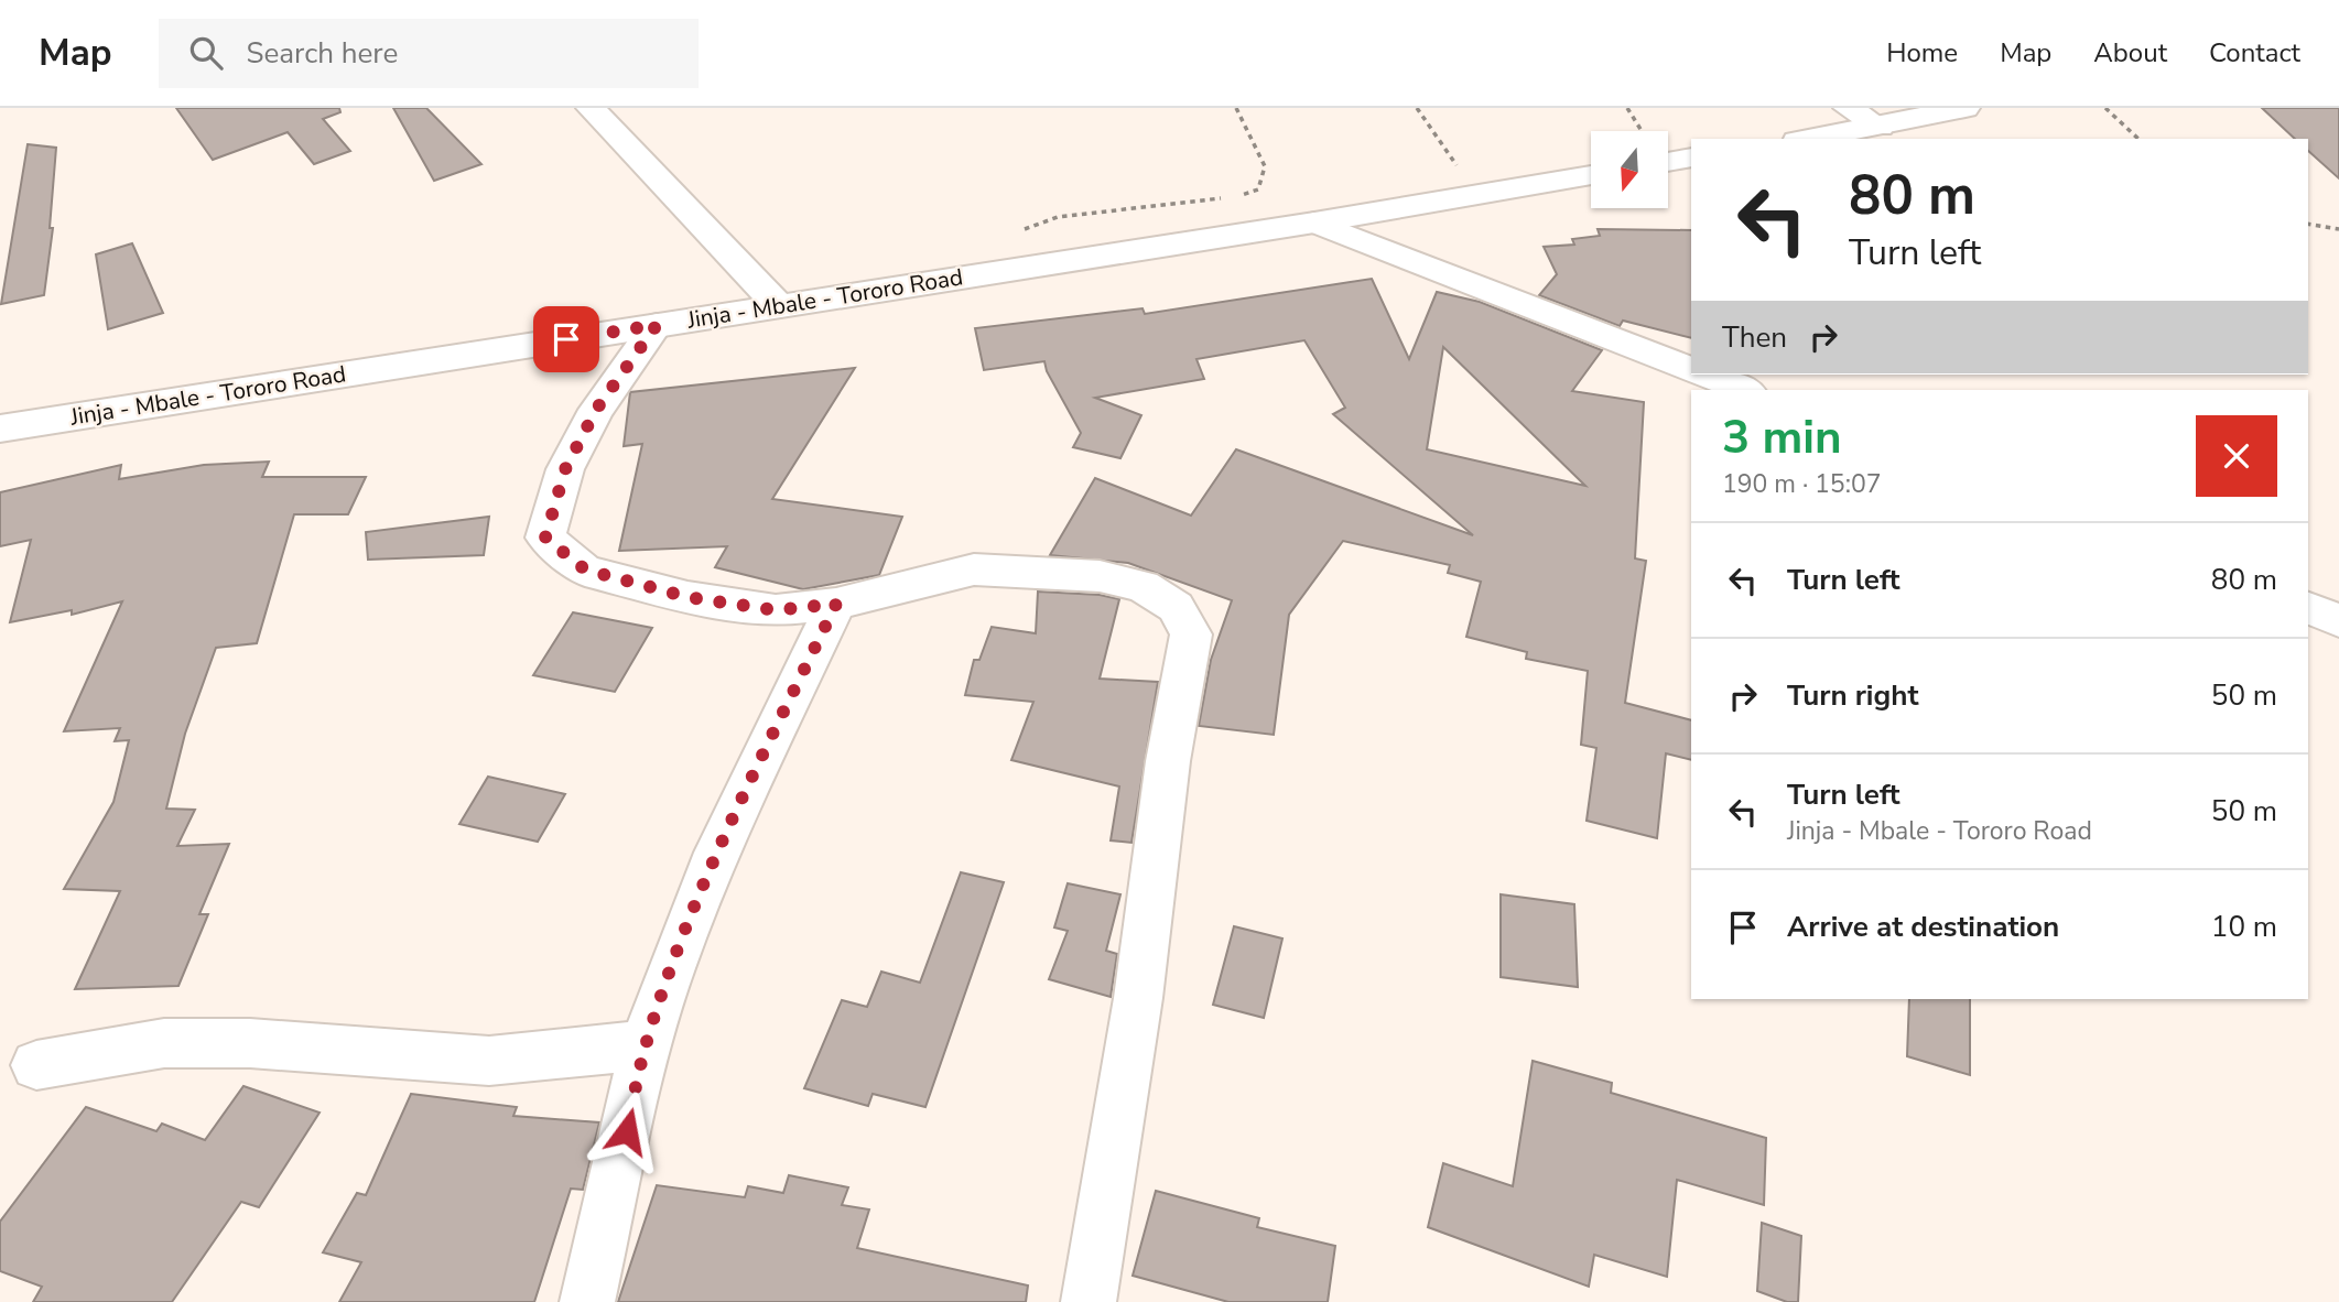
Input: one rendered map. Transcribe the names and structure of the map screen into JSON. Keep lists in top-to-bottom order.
{
  "streets": {
    "street": ["Jinja - Mbale - Tororo Road"]
  },
  "north": "bottom",
  "page": {
    "header": "Map",
    "search": "Search here",
    "nav": [
      "Home",
      "Map",
      "About",
      "Contact"
    ],
    "turn": ["80 m", "Turn left"],
    "then": "Then",
    "heading": ["3 min", "190 m · 15:07"],
    "list": [
      {
        "name": "Turn left",
        "value": "80 m"
      },
      {
        "name": "Turn right",
        "value": "50 m"
      },
      {
        "name": "Turn left",
        "note": "Jinja - Mbale - Tororo Road",
        "value": "50 m"
      },
      {
        "name": "Arrive at destination",
        "value": "10 m"
      }
    ]
  }
}
